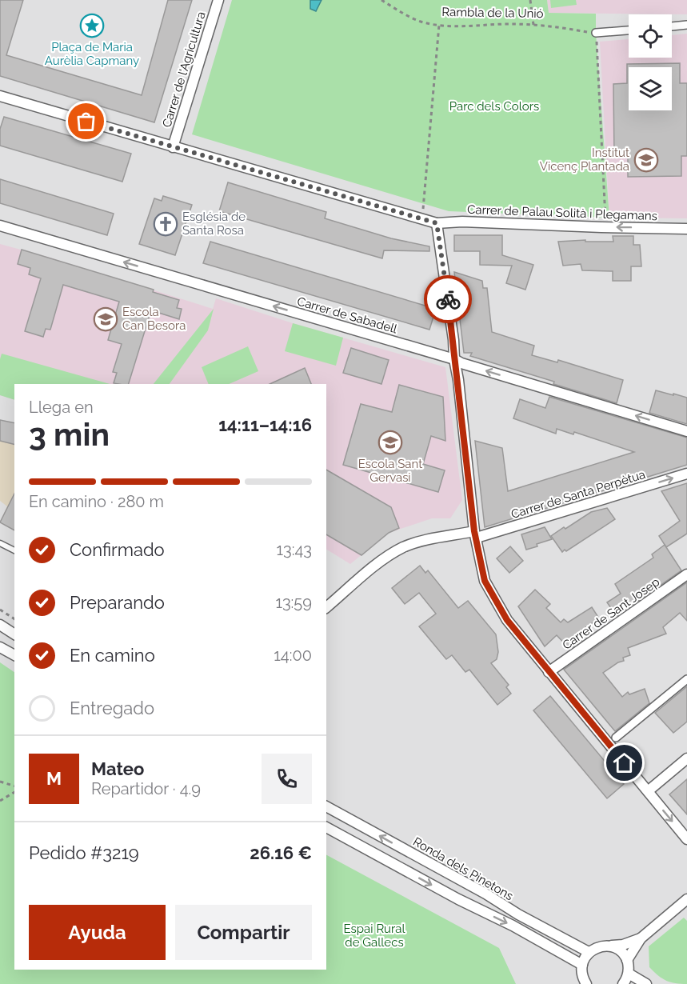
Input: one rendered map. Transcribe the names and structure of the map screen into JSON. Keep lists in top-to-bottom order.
{
  "streets": {
    "street": [
      "Carrer de l'Agricultura",
      "Carrer de Palau Solità i Plegamans",
      "Carrer de Sabadell",
      "Carrer de Santa Perpètua",
      "Carrer de Sant Josep",
      "Ronda dels Pinetons"
    ],
    "path": ["Rambla de la Unió"]
  },
  "crossings": [
    ["Carrer de l'Agricultura", "Carrer de Palau Solità i Plegamans"]
  ],
  "one_way": ["Carrer de Palau Solità i Plegamans", "Carrer de Sabadell", "Carrer de Santa Perpètua"],
  "parks": ["Parc dels Colors", "Espai Rural de Gallecs"],
  "places": {
    "place": ["Plaça de Maria Aurèlia Capmany"],
    "school or university": ["Institut Vicenç Plantada", "Escola Can Besora", "Escola Sant Gervasi"],
    "church": ["Església de Santa Rosa"]
  },
  "page": {
    "heading": ["3 min", "Llega en", "14:11–14:16"],
    "panel": [
      "Mateo",
      "Repartidor · 4.9",
      "Pedido #3219",
      "26.16 €"
    ],
    "bar": "En camino · 280 m",
    "list": [
      ["Confirmado", "13:43"],
      ["Preparando", "13:59"],
      ["En camino", "14:00"],
      "Entregado"
    ],
    "round": "M",
    "buttons": ["Ayuda", "Compartir"]
  }
}
